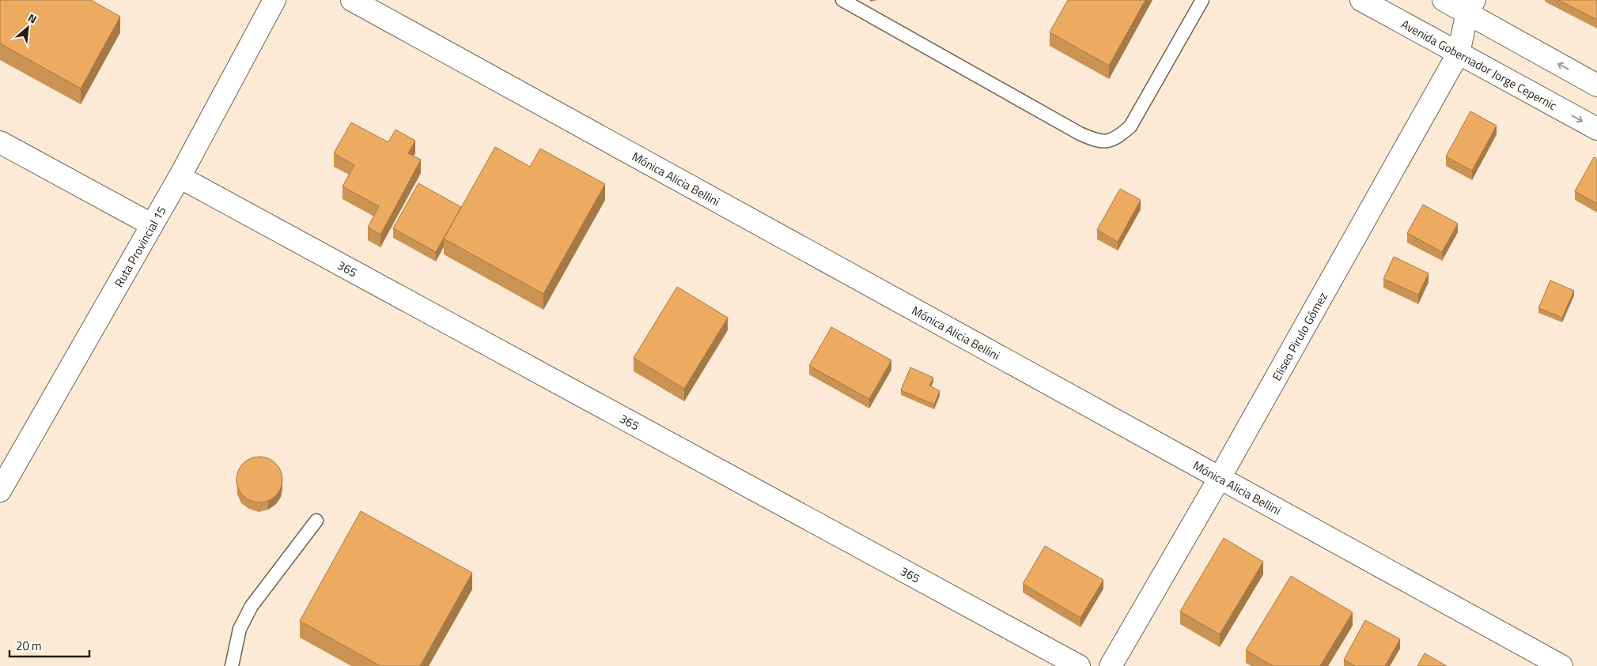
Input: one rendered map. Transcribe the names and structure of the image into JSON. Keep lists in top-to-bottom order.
{
  "streets": {
    "street": [
      "Avenida Gobernador Jorge Cepernic",
      "Mónica Alicia Bellini",
      "Ruta Provincial 15",
      "365",
      "Eliseo Pirulo Gómez"
    ]
  },
  "crossings": [
    ["Avenida Gobernador Jorge Cepernic", "Eliseo Pirulo Gómez"],
    ["Mónica Alicia Bellini", "Eliseo Pirulo Gómez"],
    ["Ruta Provincial 15", "365"]
  ],
  "scale_bar": "20 m",
  "north": "top right"
}
